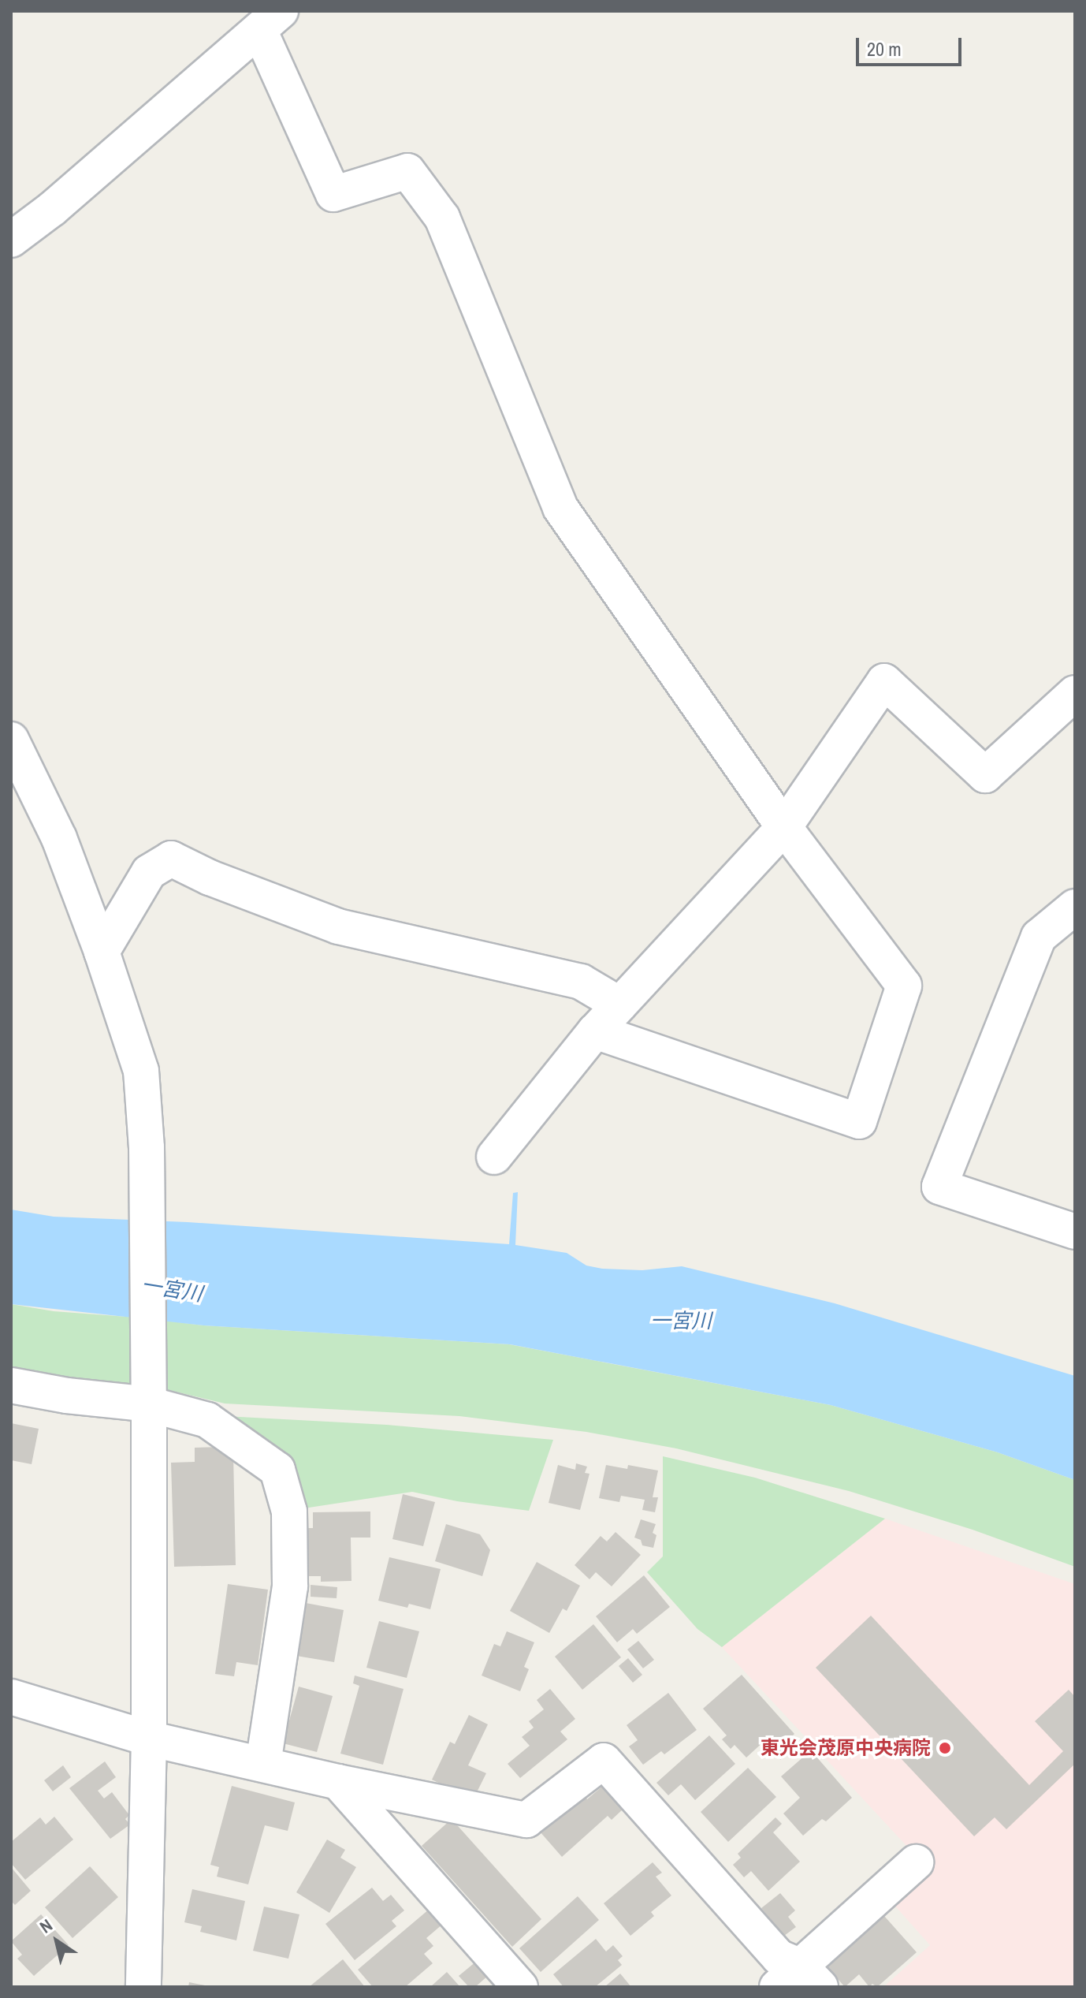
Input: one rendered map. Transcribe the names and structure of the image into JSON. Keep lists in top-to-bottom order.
{
  "water": ["一宮川"],
  "places": ["東光会茂原中央病院"],
  "scale_bar": "20 m",
  "north": "top left"
}
